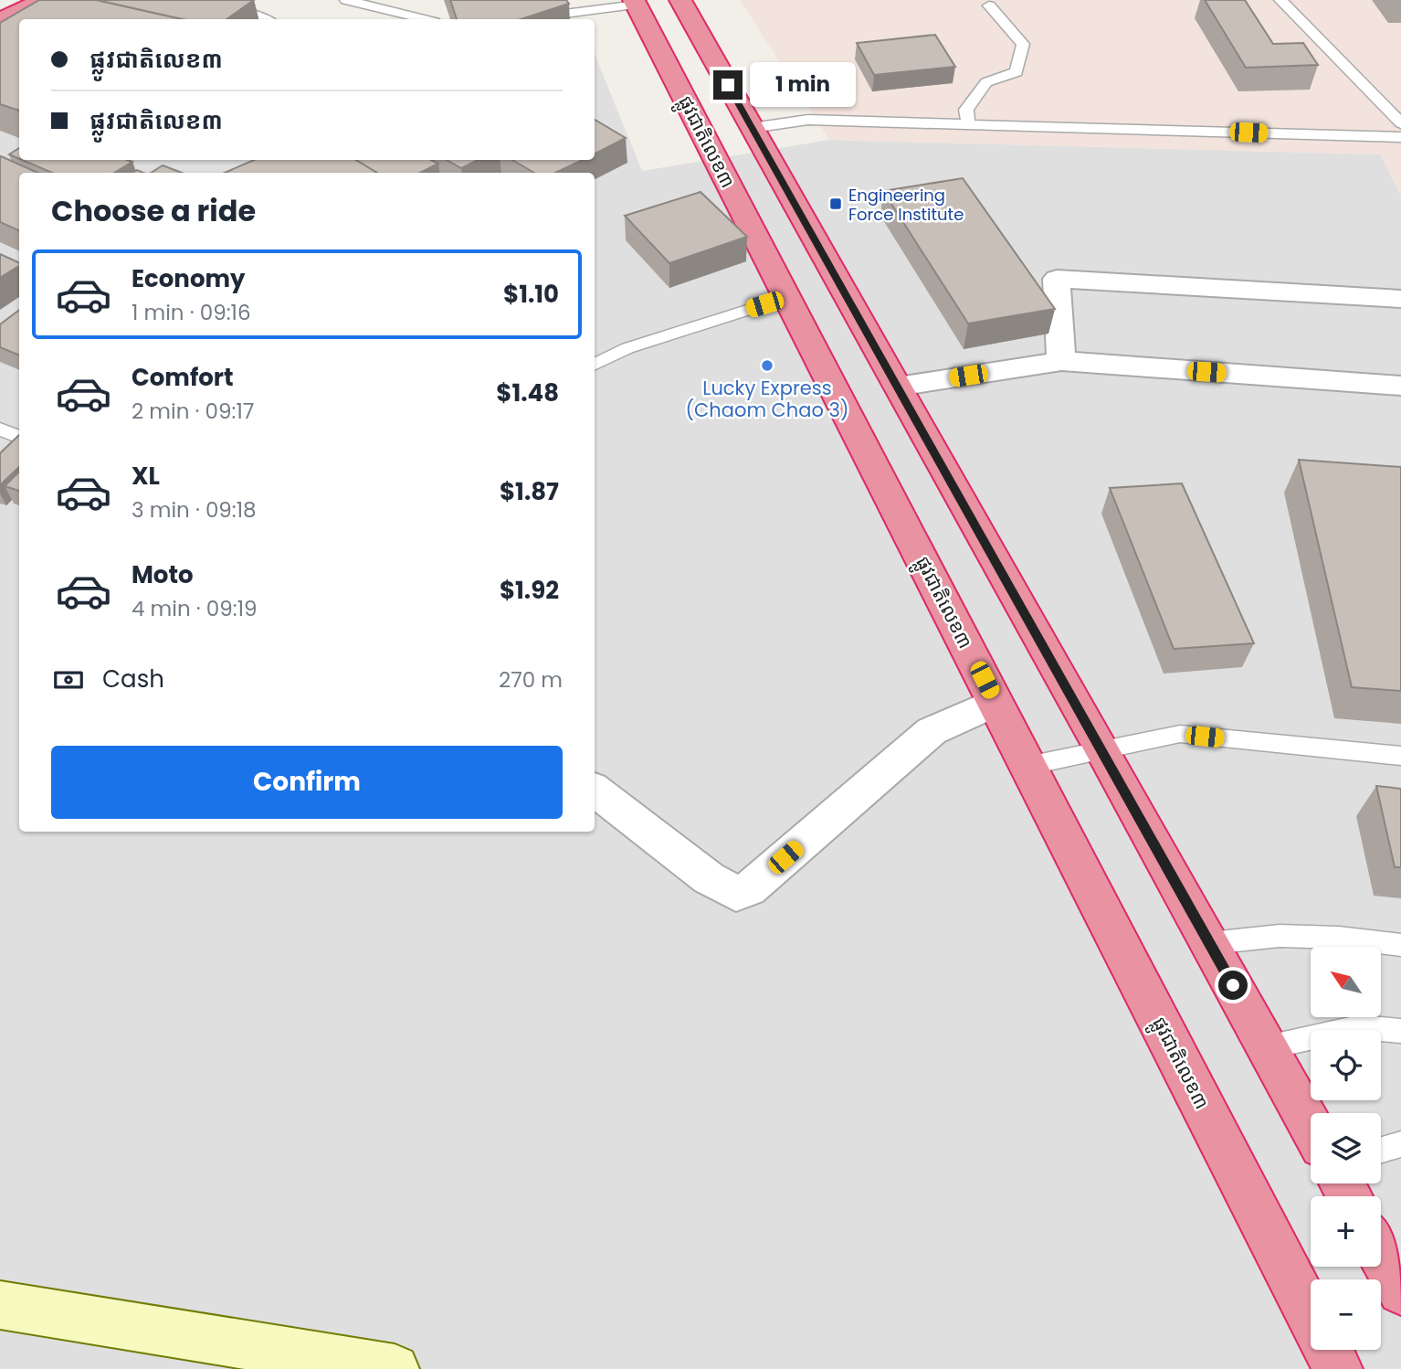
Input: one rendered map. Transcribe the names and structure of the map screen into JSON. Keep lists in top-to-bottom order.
{
  "streets": {
    "highway": ["ផ្លូវជាតិលេខ៣"]
  },
  "places": {
    "transit": ["Engineering Force Institute"],
    "other": ["Lucky Express (Chaom Chao 3)"]
  },
  "north": "top left",
  "page": {
    "banner": ["ផ្លូវជាតិលេខ៣", "ផ្លូវជាតិលេខ៣"],
    "bubble": "1 min",
    "heading": "Choose a ride",
    "list": [
      {
        "name": "Economy",
        "note": "1 min · 09:16",
        "value": "$1.10"
      },
      {
        "name": "Comfort",
        "note": "2 min · 09:17",
        "value": "$1.48"
      },
      {
        "name": "XL",
        "note": "3 min · 09:18",
        "value": "$1.87"
      },
      {
        "name": "Moto",
        "note": "4 min · 09:19",
        "value": "$1.92"
      }
    ],
    "pay": ["Cash", "270 m"],
    "buttons": "Confirm",
    "map_buttons": ["+", "−"]
  }
}
